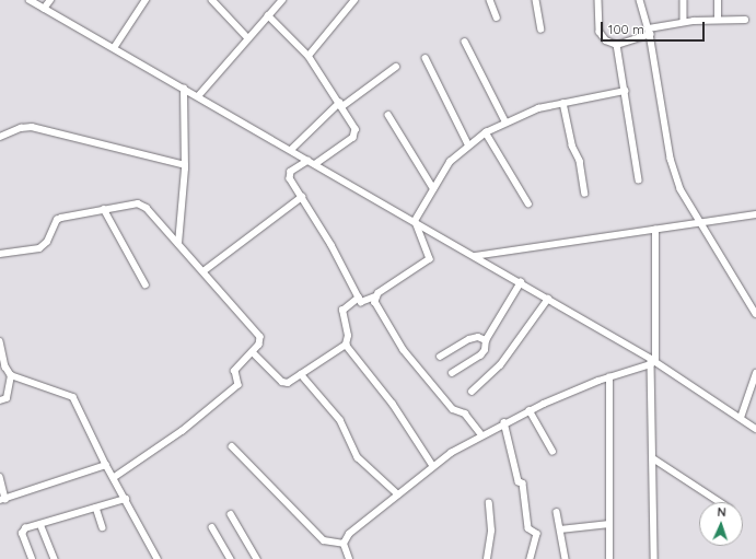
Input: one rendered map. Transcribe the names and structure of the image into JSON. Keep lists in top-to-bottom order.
{
  "scale_bar": "100 m",
  "north": "top"
}
